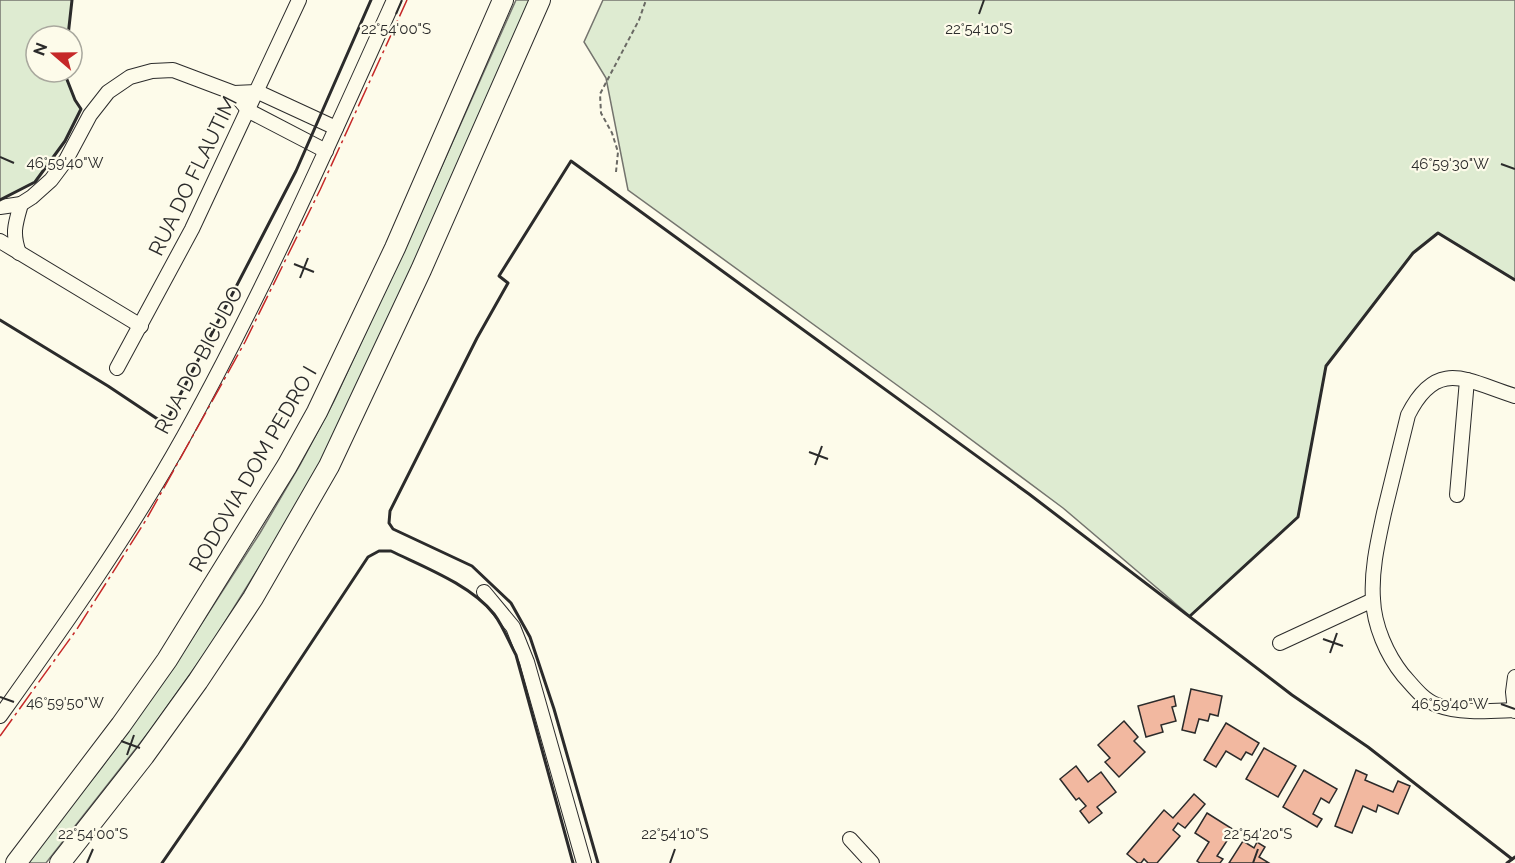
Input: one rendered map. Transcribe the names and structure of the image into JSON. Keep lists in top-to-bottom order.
{
  "streets": {
    "highway": ["RODOVIA DOM PEDRO I"],
    "street": ["RUA DO FLAUTIM", "RUA DO BICUDO"]
  },
  "north": "left",
  "coordinates": [
    "22°54'00\"S",
    "22°54'10\"S",
    "46°59'40\"W",
    "46°59'30\"W",
    "46°59'50\"W",
    "22°54'20\"S"
  ]
}
